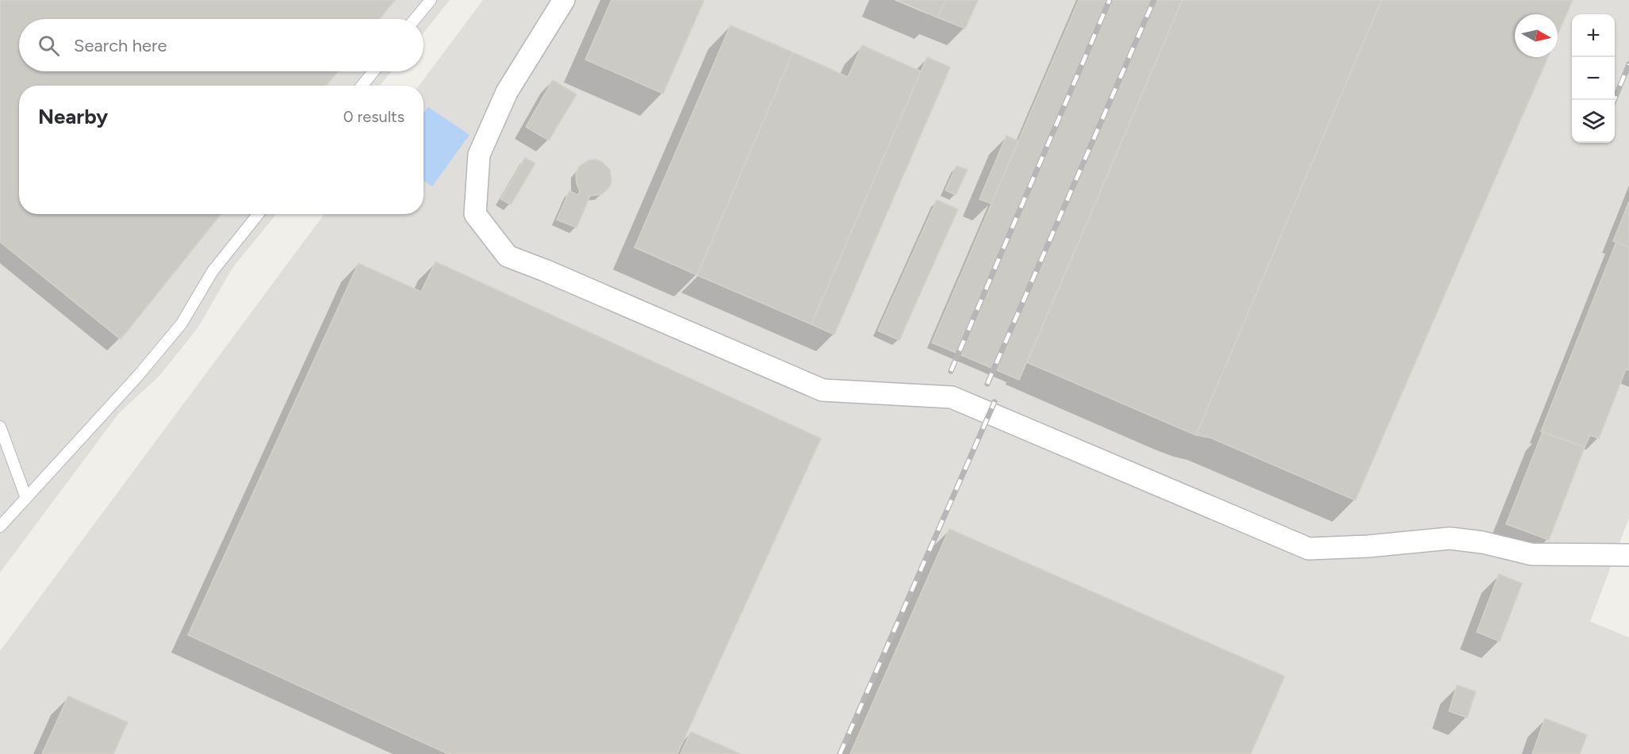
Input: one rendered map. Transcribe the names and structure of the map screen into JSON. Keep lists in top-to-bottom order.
{
  "north": "right",
  "page": {
    "map_buttons": ["+", "−"],
    "search": "Search here",
    "heading": ["Nearby", "0 results"]
  }
}
